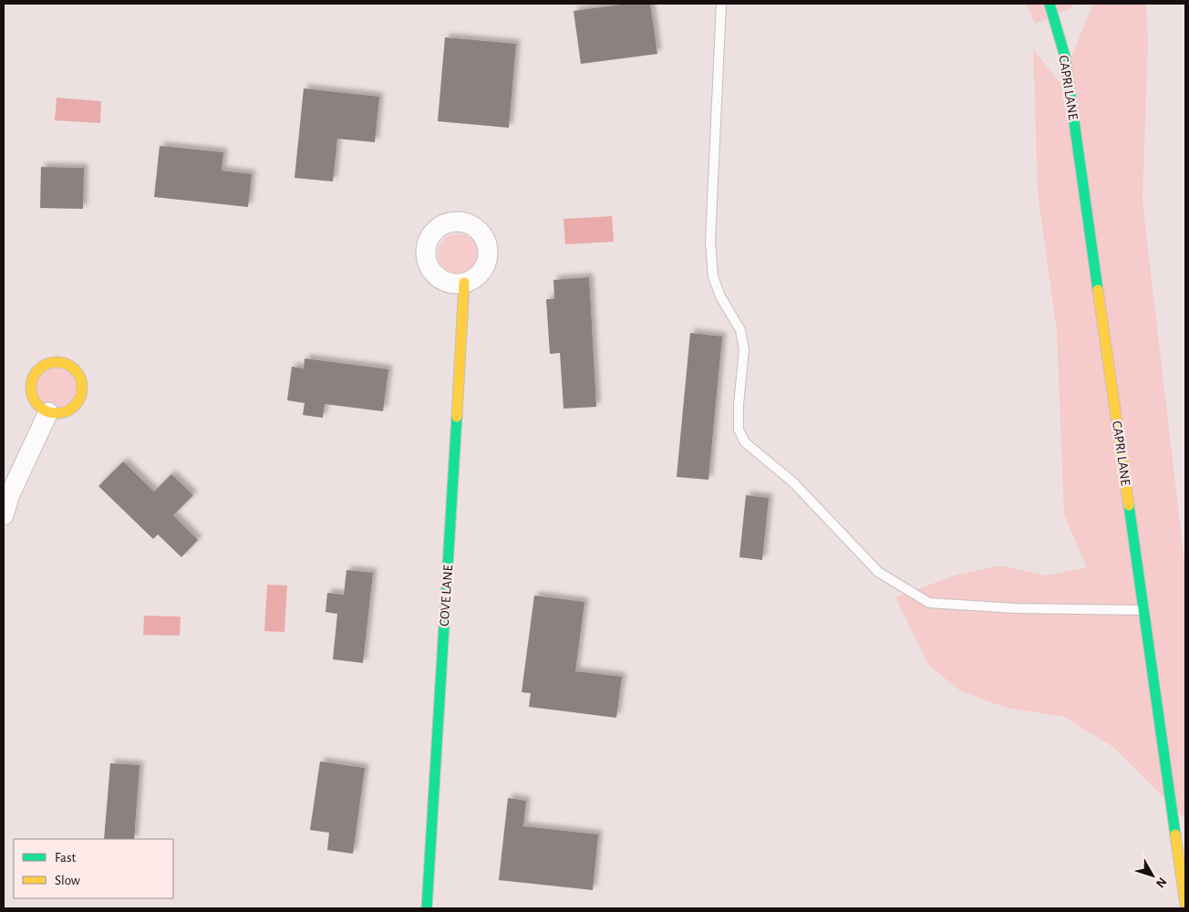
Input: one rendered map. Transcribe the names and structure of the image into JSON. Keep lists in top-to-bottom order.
{
  "streets": {
    "street": ["CAPRI LANE", "COVE LANE"]
  },
  "legend": ["Fast", "Slow"],
  "north": "bottom right"
}
